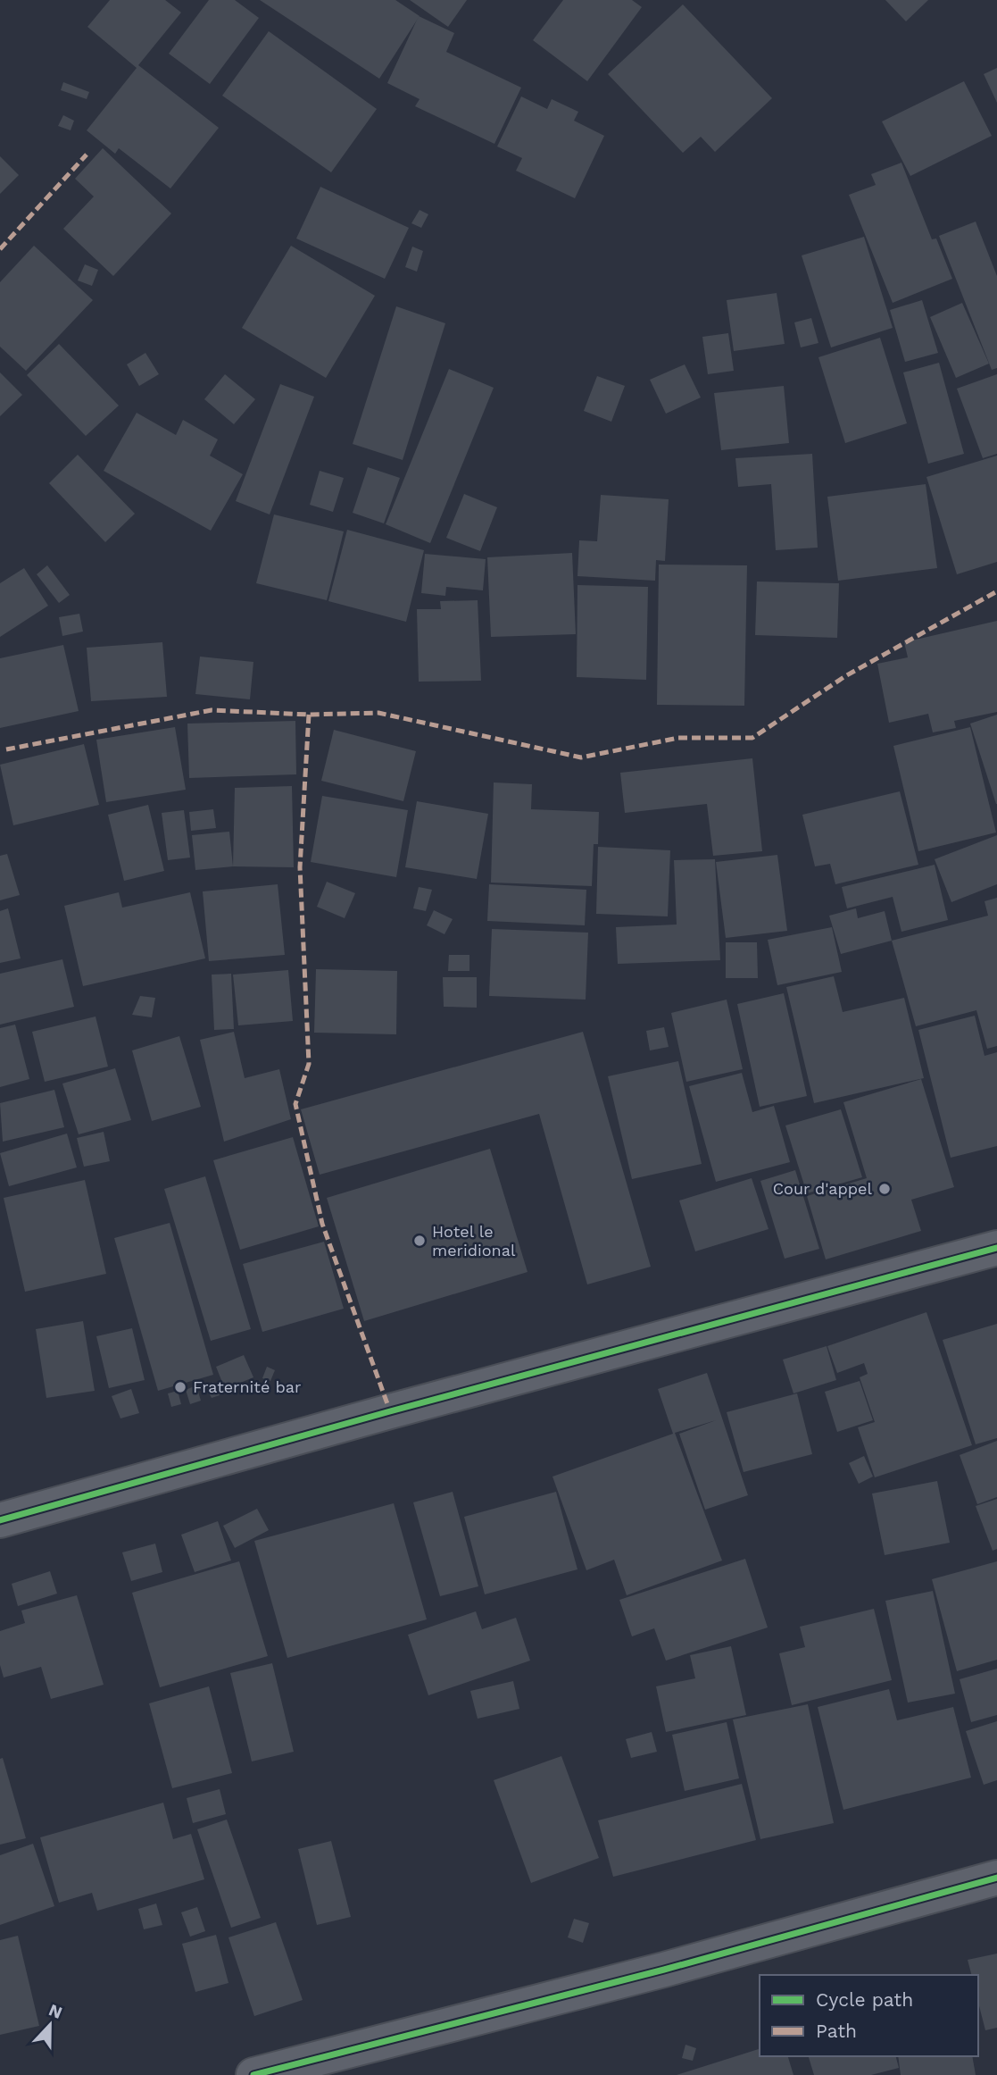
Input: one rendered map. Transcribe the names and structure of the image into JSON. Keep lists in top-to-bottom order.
{
  "places": ["Cour d'appel", "Hotel le meridional", "Fraternité bar"],
  "legend": ["Cycle path", "Path"],
  "north": "top"
}
